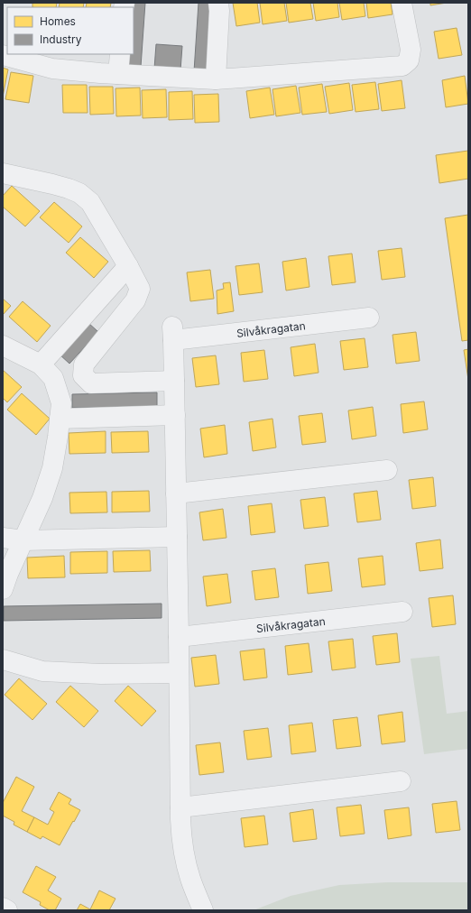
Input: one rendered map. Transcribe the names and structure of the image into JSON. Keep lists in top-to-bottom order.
{
  "streets": {
    "street": ["Silvåkragatan"]
  },
  "legend": ["Homes", "Industry"]
}
